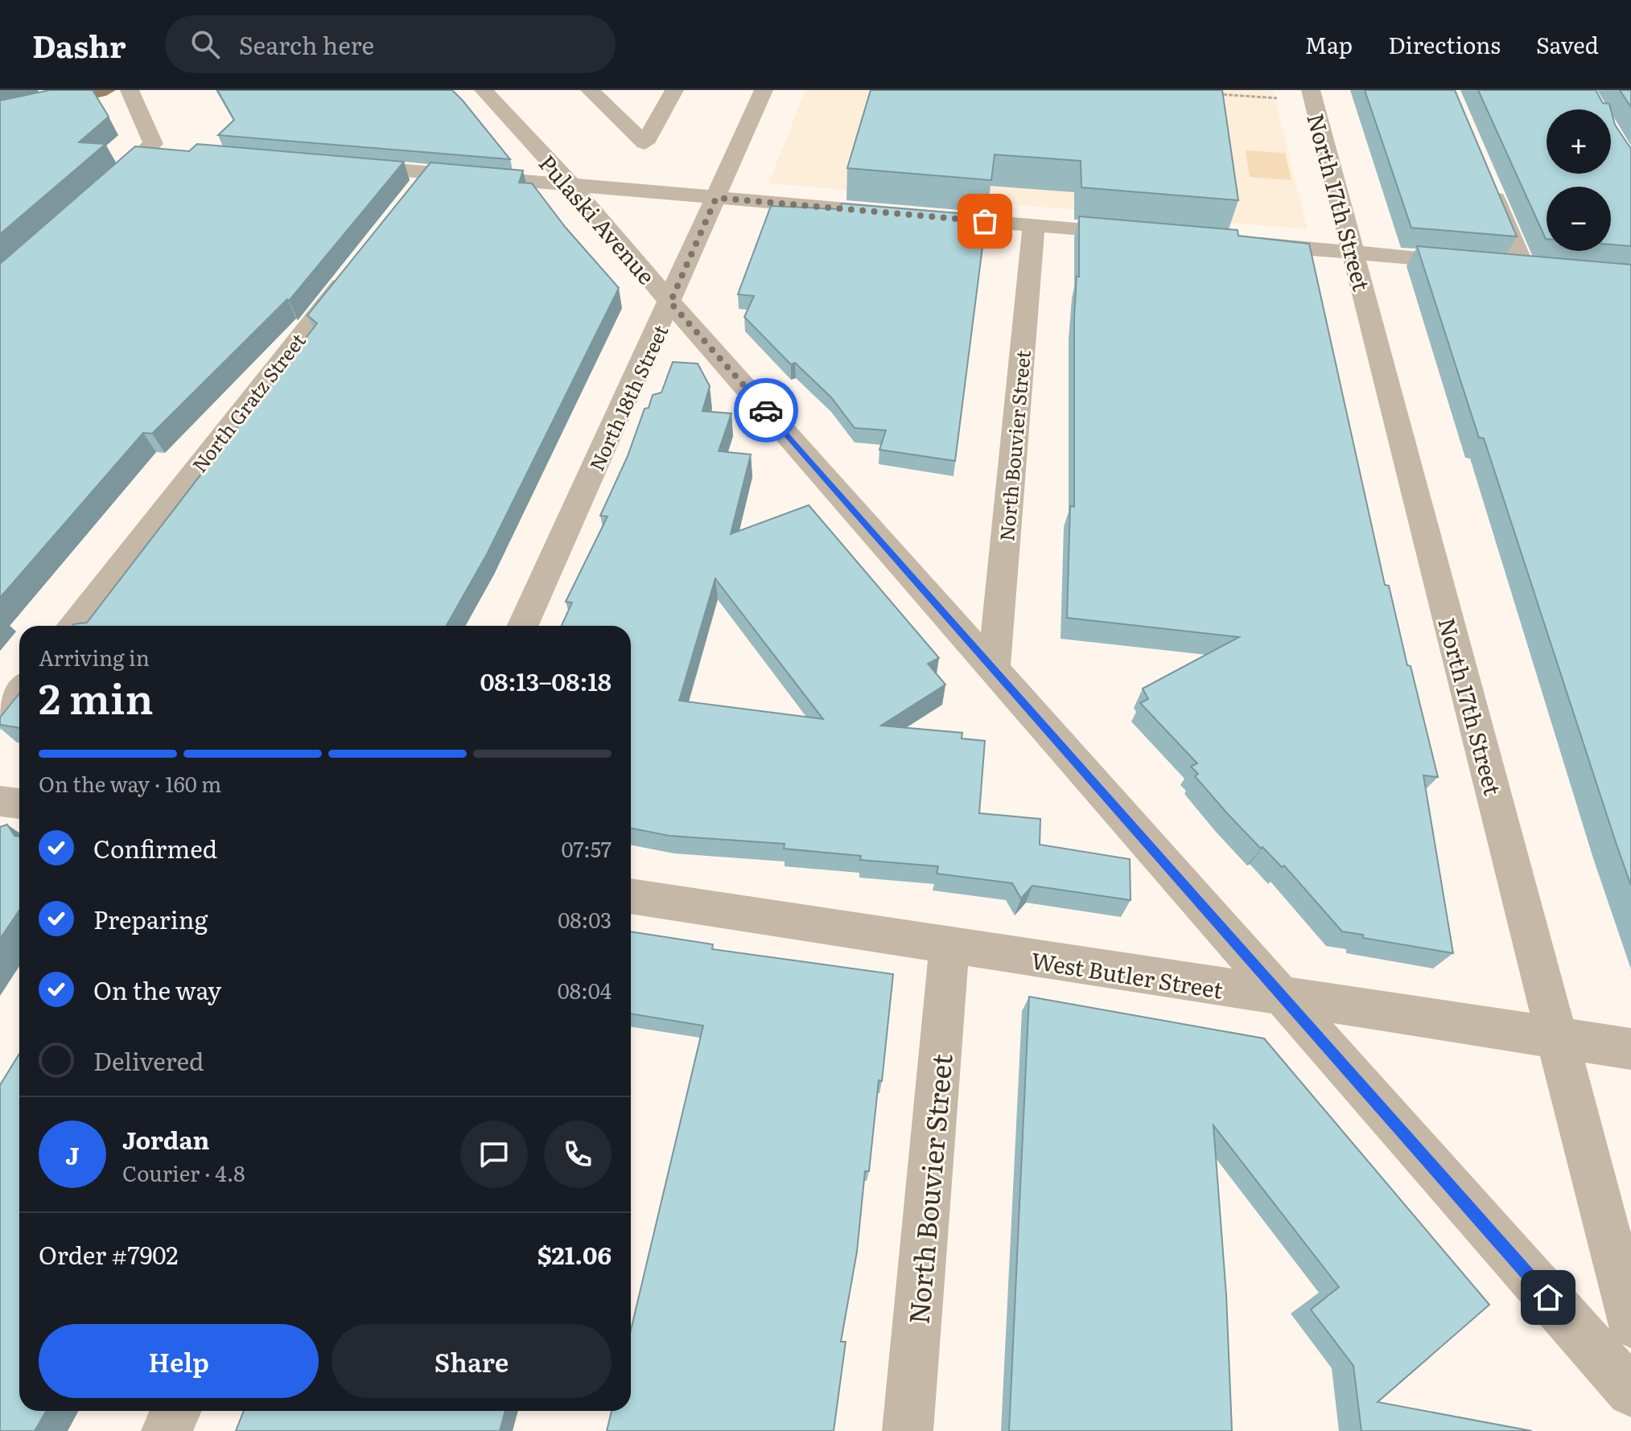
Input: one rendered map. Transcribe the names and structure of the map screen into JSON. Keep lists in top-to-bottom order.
{
  "streets": {
    "street": [
      "North 17th Street",
      "Pulaski Avenue",
      "North 18th Street",
      "North Gratz Street",
      "North Bouvier Street",
      "West Butler Street"
    ]
  },
  "crossings": [
    ["North 17th Street", "West Butler Street"],
    ["Pulaski Avenue", "North 18th Street"],
    ["Pulaski Avenue", "North Bouvier Street"],
    ["Pulaski Avenue", "West Butler Street"],
    ["North Bouvier Street", "West Butler Street"]
  ],
  "page": {
    "header": "Dashr",
    "search": "Search here",
    "nav": ["Map", "Directions", "Saved"],
    "map_buttons": ["+", "−"],
    "heading": ["2 min", "Arriving in", "08:13–08:18"],
    "panel": [
      "Jordan",
      "Courier · 4.8",
      "Order #7902",
      "$21.06"
    ],
    "bar": "On the way · 160 m",
    "list": [
      ["Confirmed", "07:57"],
      ["Preparing", "08:03"],
      ["On the way", "08:04"],
      "Delivered"
    ],
    "round": "J",
    "buttons": ["Help", "Share"]
  }
}
